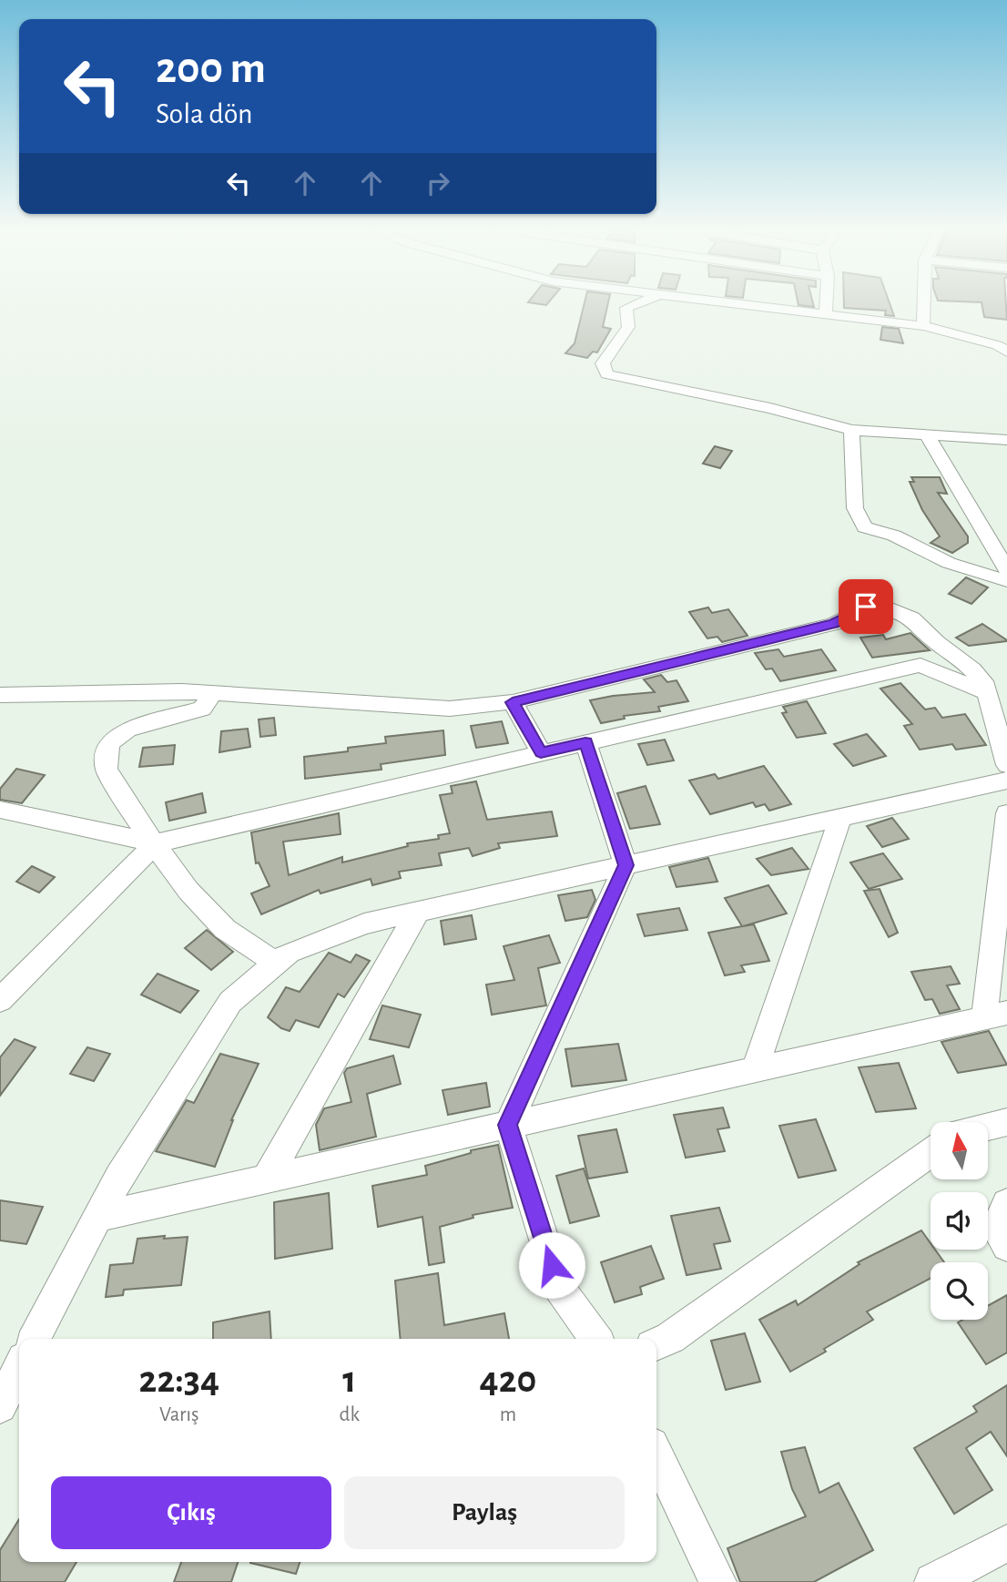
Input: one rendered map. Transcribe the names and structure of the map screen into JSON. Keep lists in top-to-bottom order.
{
  "north": "top",
  "page": {
    "turn": ["200 m", "Sola dön"],
    "eta": [
      "22:34",
      "Varış",
      "1",
      "dk",
      "420",
      "m"
    ],
    "buttons": ["Çıkış", "Paylaş"]
  }
}
